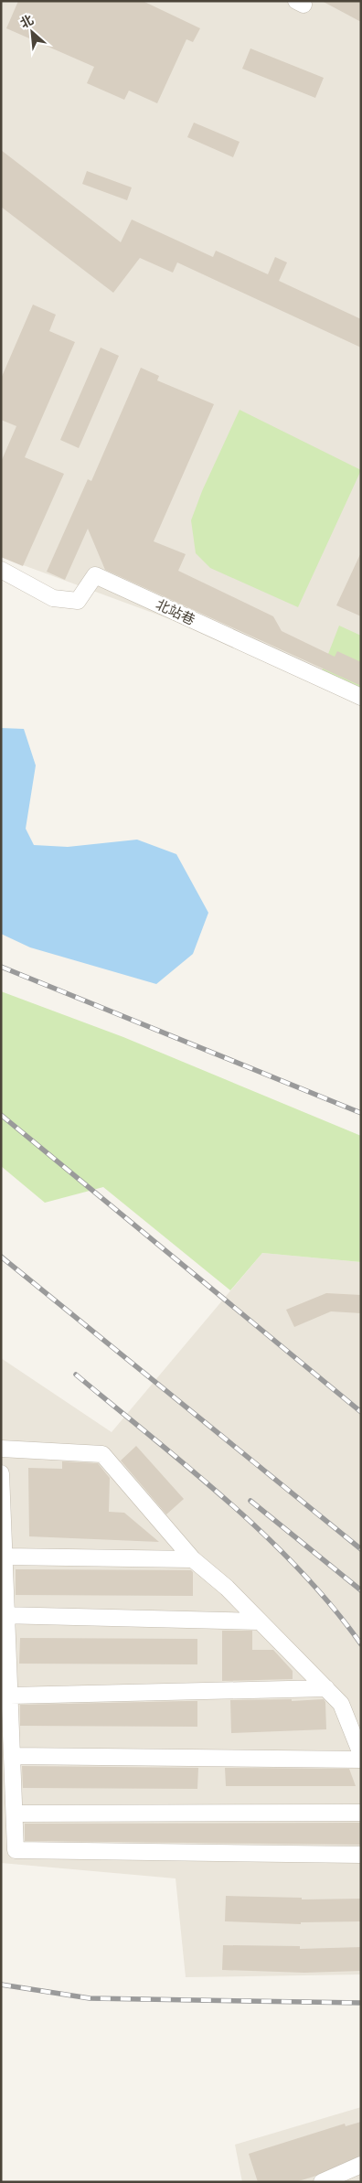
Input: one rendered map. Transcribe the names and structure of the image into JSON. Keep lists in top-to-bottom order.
{
  "streets": {
    "street": ["北站巷"]
  },
  "north": "top left"
}
